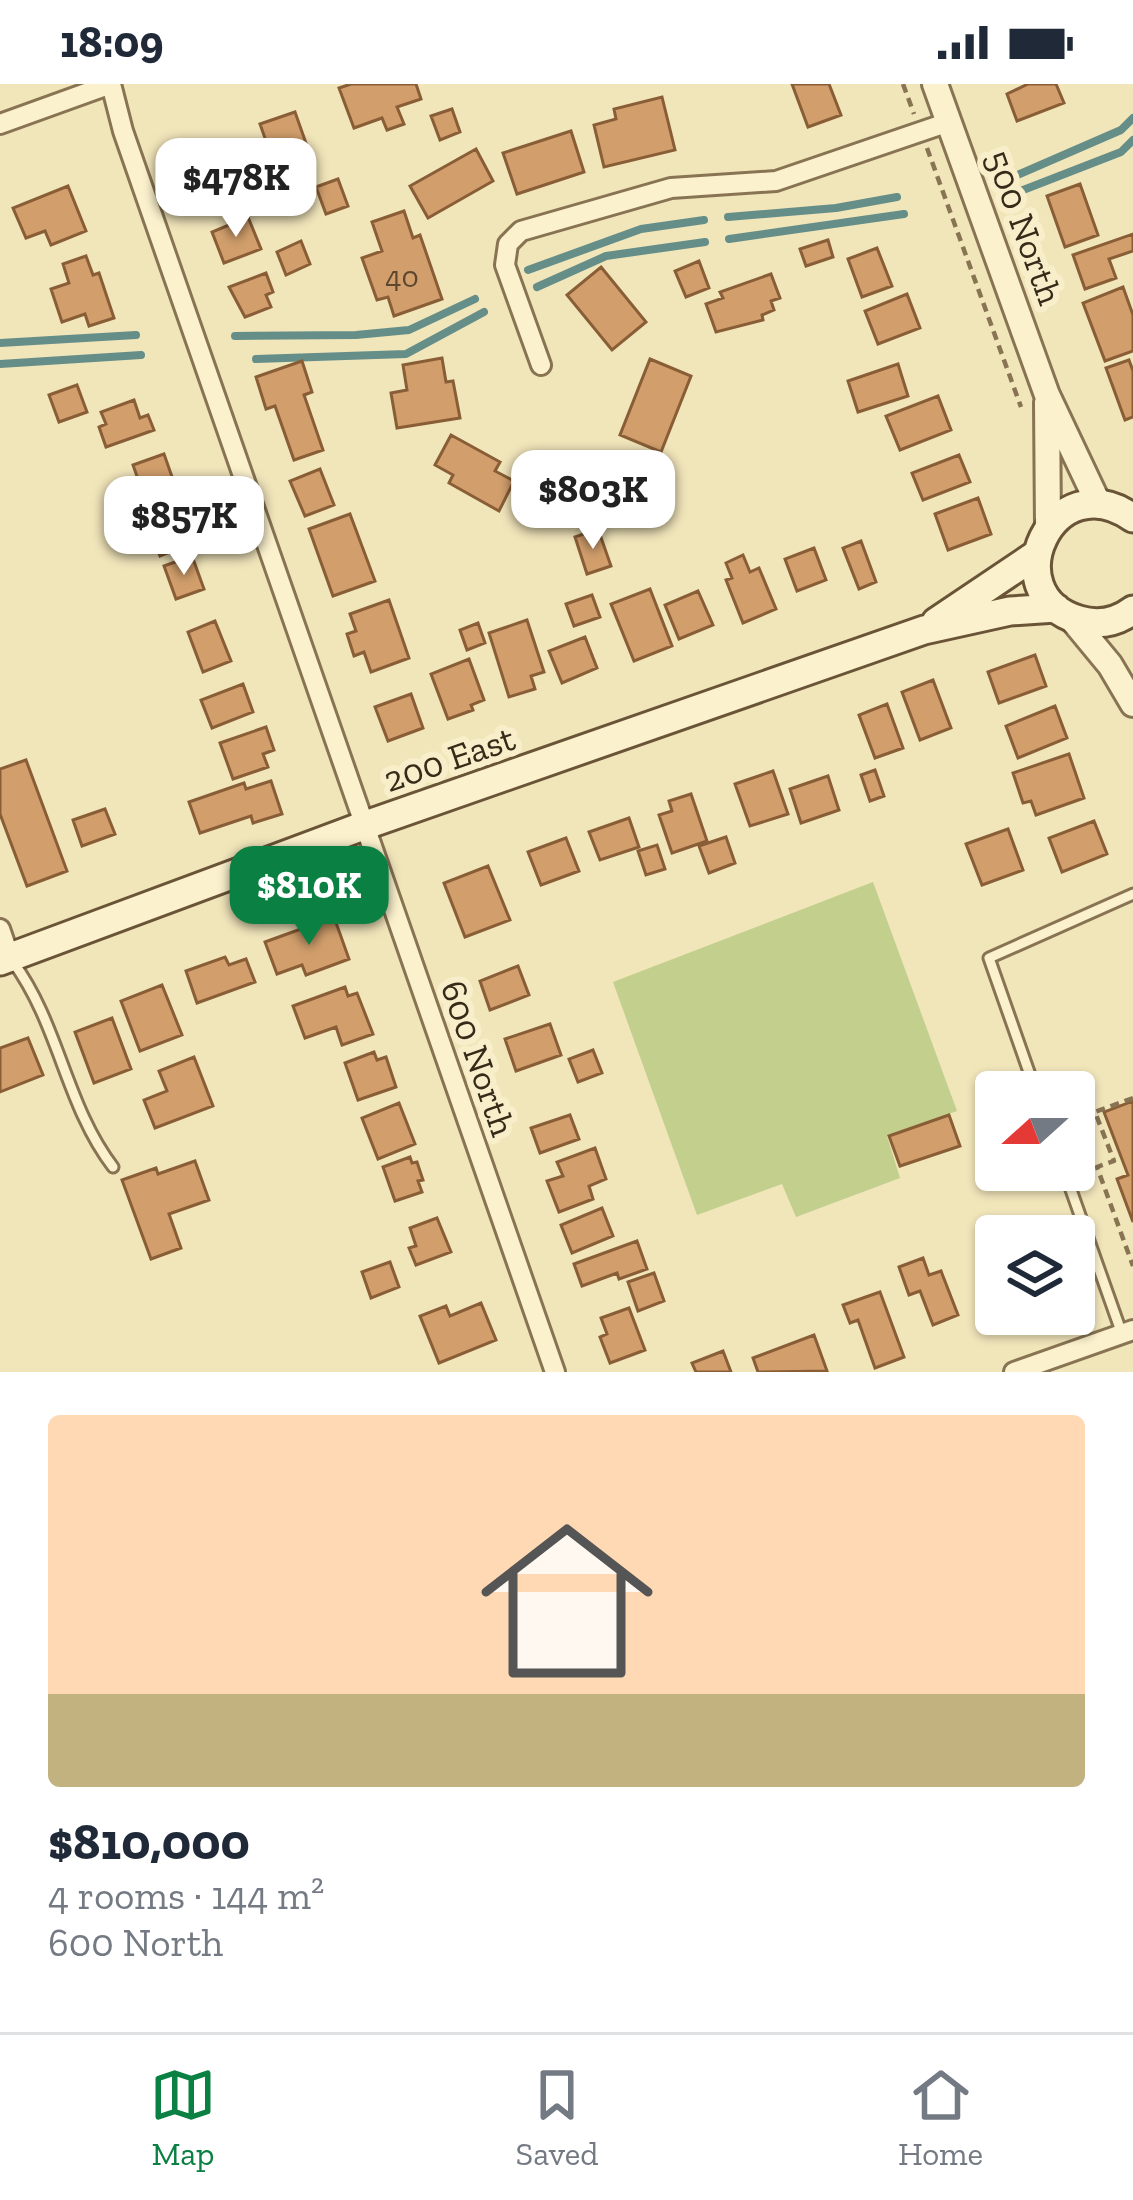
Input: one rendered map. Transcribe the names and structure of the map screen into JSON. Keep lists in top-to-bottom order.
{
  "streets": {
    "main road": ["200 East"],
    "street": ["500 North", "600 North"]
  },
  "crossings": [
    ["200 East", "600 North"]
  ],
  "house_numbers": ["40"],
  "north": "left",
  "page": {
    "status": "18:09",
    "price": [
      "$478K",
      "$803K",
      "$857K",
      "$810K"
    ],
    "list": [
      {
        "name": "$810,000",
        "note": "4 rooms · 144 m² · 600 North"
      }
    ],
    "tabs": ["Map", "Saved", "Home"]
  }
}
